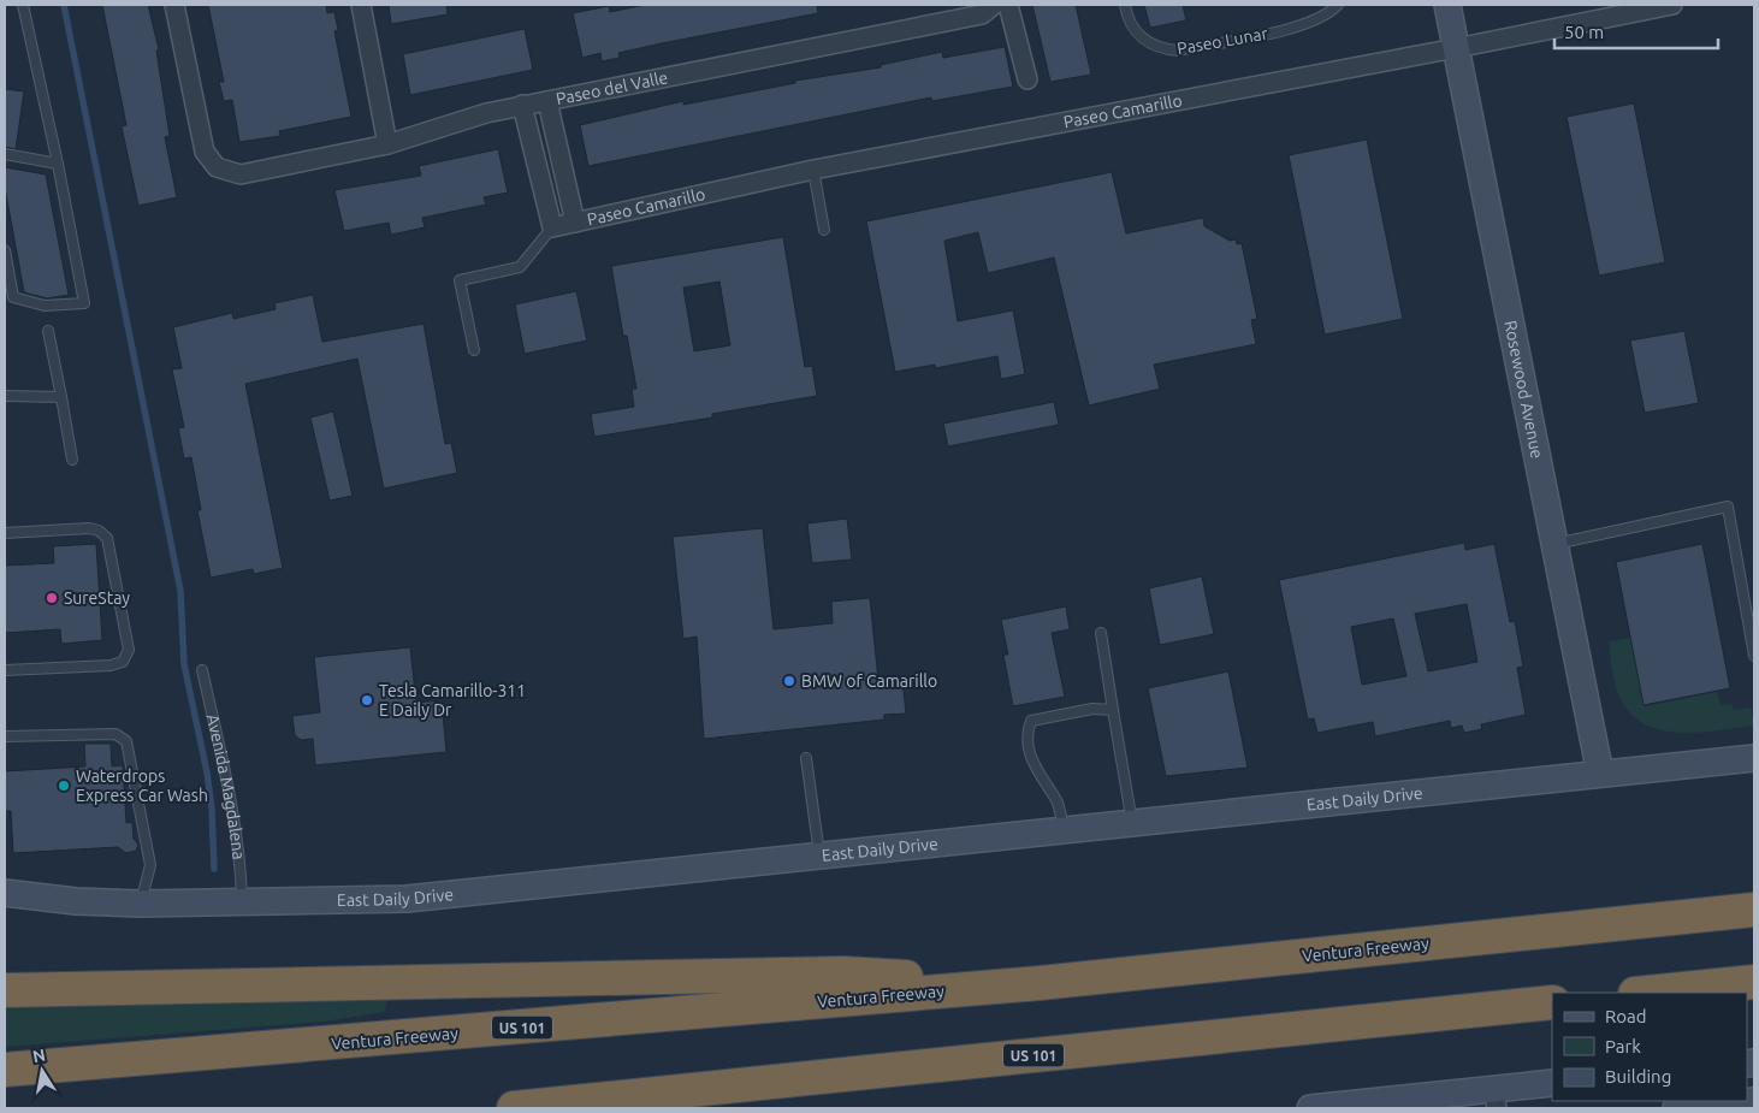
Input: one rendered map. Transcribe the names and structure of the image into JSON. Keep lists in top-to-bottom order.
{
  "streets": {
    "highway": ["Ventura Freeway", "US 101"],
    "main road": ["Rosewood Avenue", "East Daily Drive"],
    "street": ["Paseo del Valle", "Paseo Camarillo"],
    "lane": ["Paseo Lunar", "Avenida Magdalena"]
  },
  "crossings": [
    ["Paseo del Valle", "Paseo Camarillo"],
    ["Paseo Camarillo", "Rosewood Avenue"],
    ["Rosewood Avenue", "East Daily Drive"],
    ["Avenida Magdalena", "East Daily Drive"]
  ],
  "places": [
    "SureStay",
    "BMW of Camarillo",
    "Tesla Camarillo-311 E Daily Dr",
    "Waterdrops Express Car Wash"
  ],
  "legend": ["Road", "Park", "Building"],
  "scale_bar": "50 m",
  "north": "top"
}
